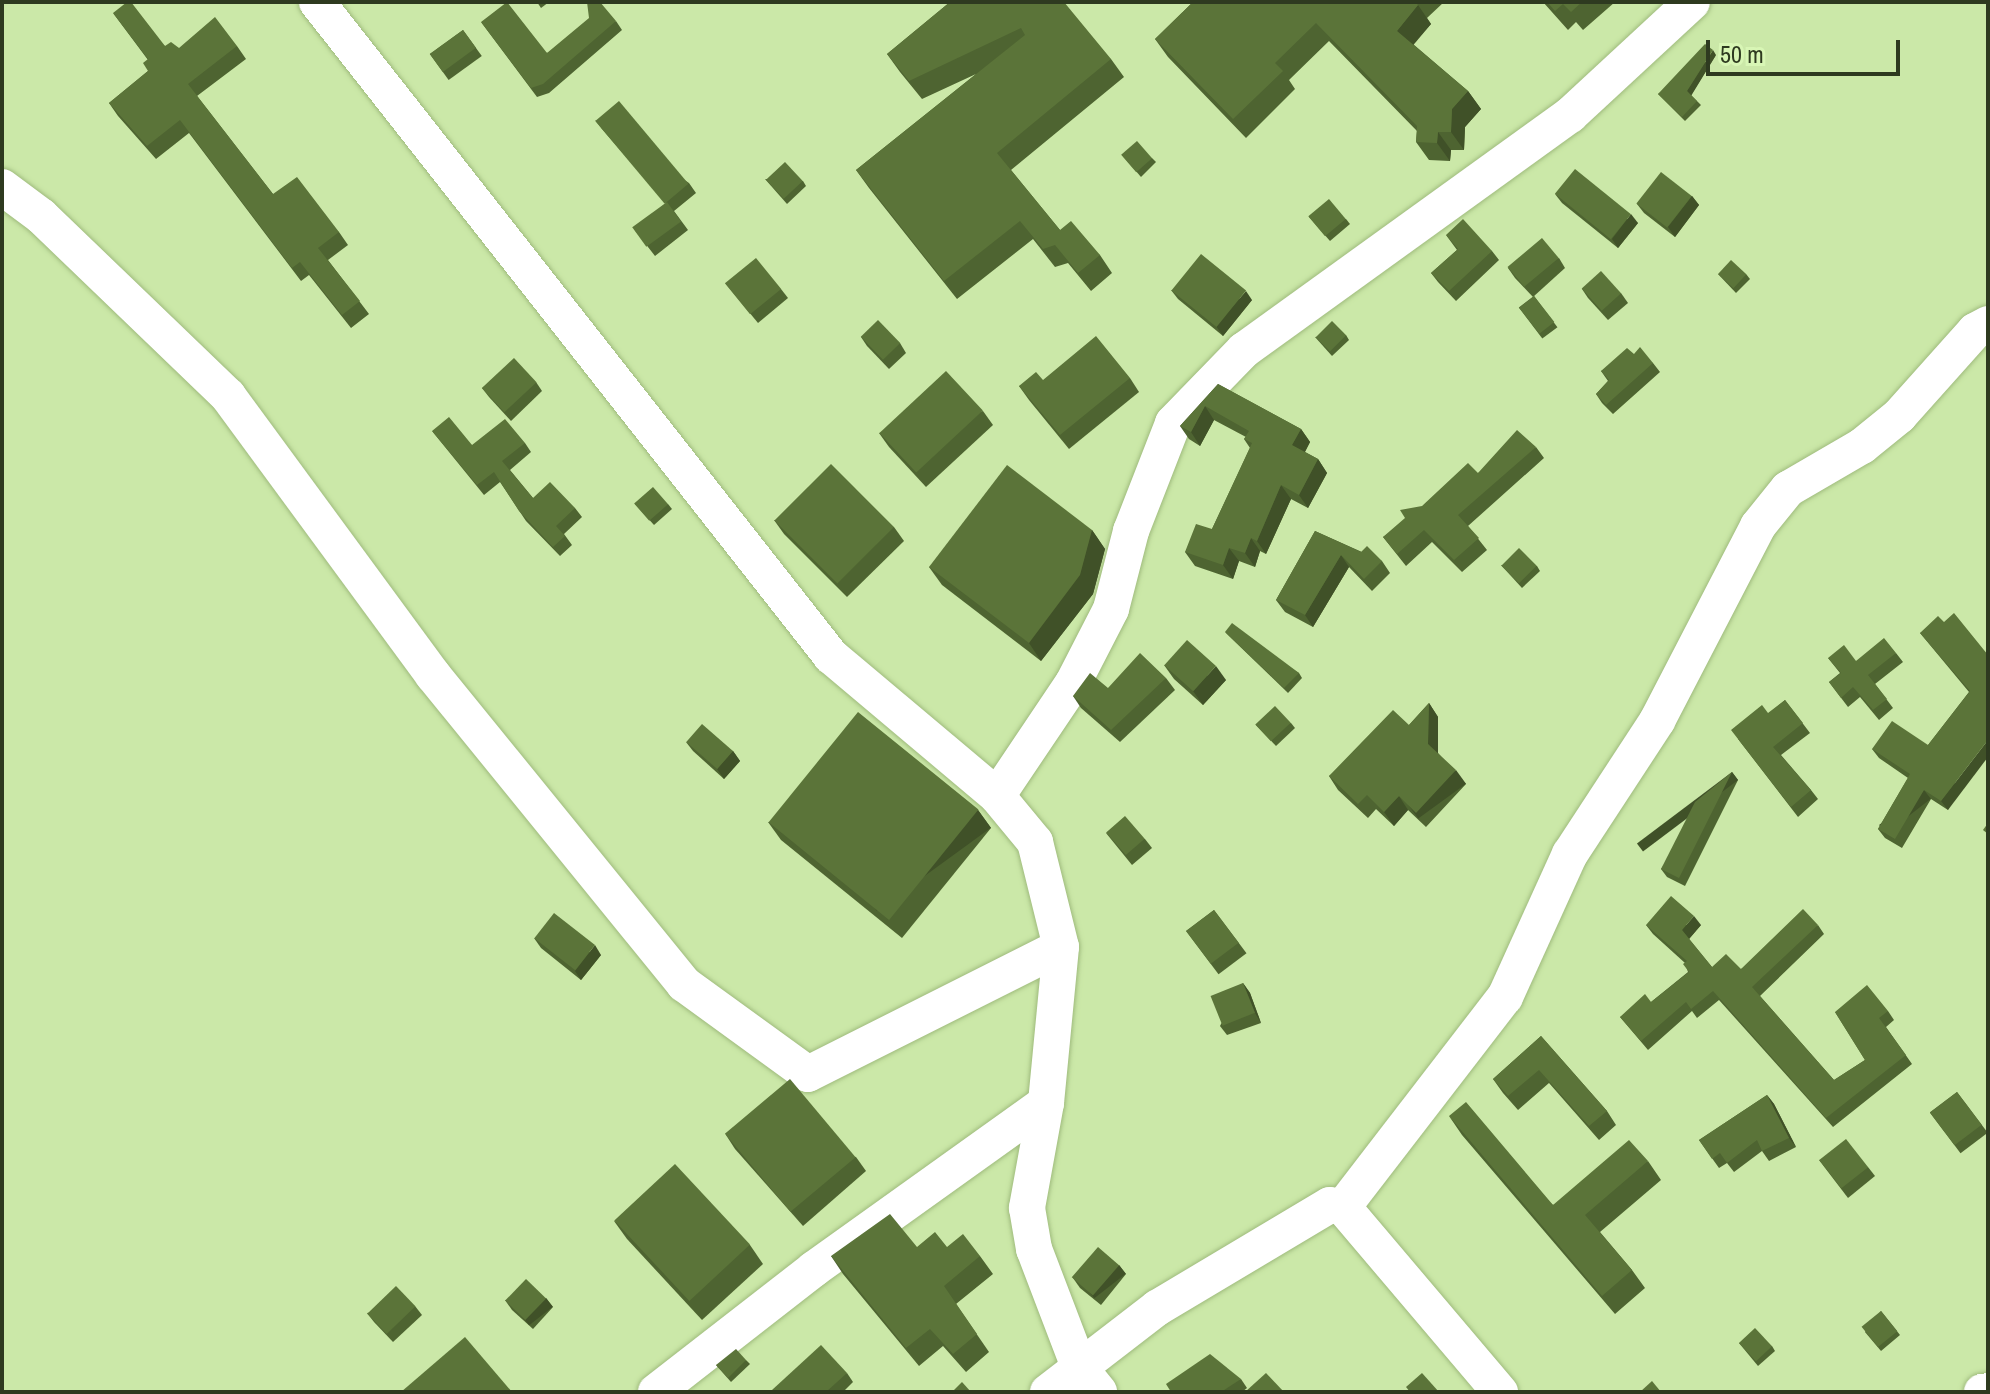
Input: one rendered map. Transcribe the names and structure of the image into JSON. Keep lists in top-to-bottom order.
{
  "scale_bar": "50 m"
}
